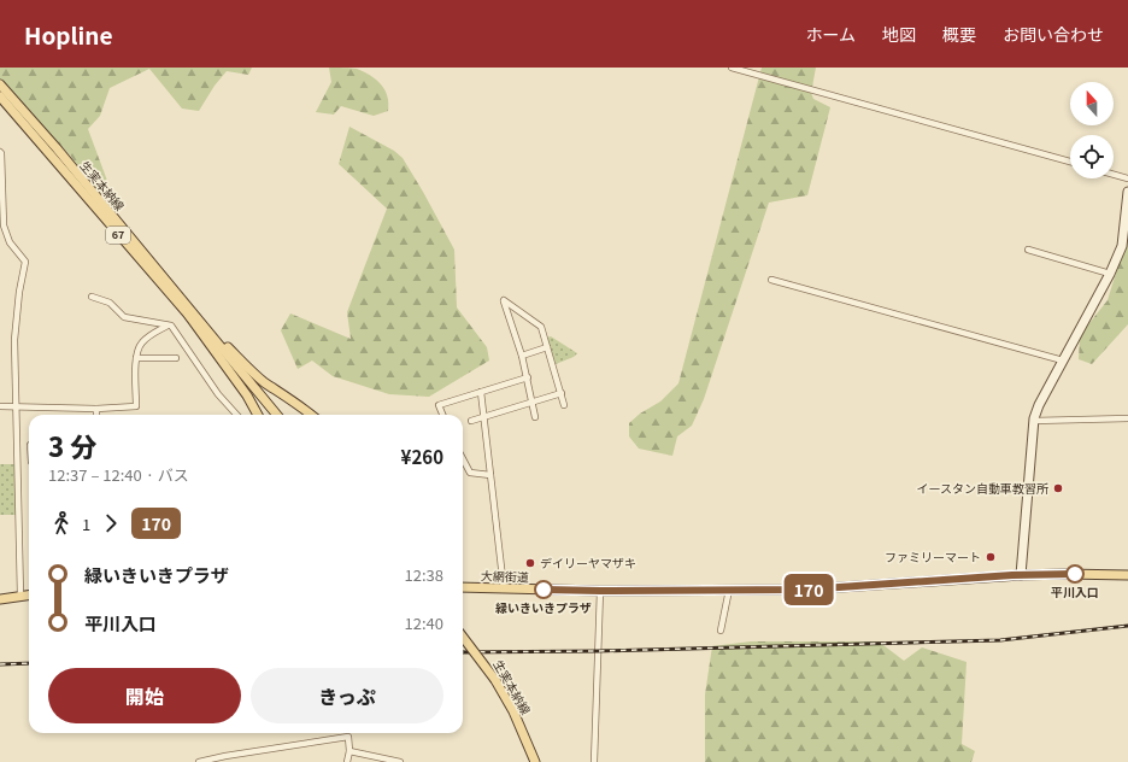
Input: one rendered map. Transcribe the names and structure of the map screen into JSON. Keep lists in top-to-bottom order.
{
  "streets": {
    "main road": ["生実本納線", "67", "大網街道"]
  },
  "crossings": [
    ["生実本納線", "67"]
  ],
  "places": [
    "イースタン自動車教習所",
    "ファミリーマート",
    "デイリーヤマザキ",
    "平川入口",
    "緑いきいきプラザ"
  ],
  "lines": ["bus line 170"],
  "north": "top",
  "page": {
    "header": "Hopline",
    "nav": [
      "ホーム",
      "地図",
      "概要",
      "お問い合わせ"
    ],
    "on_map": "170",
    "heading": ["3 分", "12:37 – 12:40 · バス", "¥260"],
    "legs": ["1", "170"],
    "list": [
      {
        "name": "緑いきいきプラザ",
        "value": "12:38"
      },
      {
        "name": "平川入口",
        "value": "12:40"
      }
    ],
    "buttons": ["開始", "きっぷ"]
  }
}
